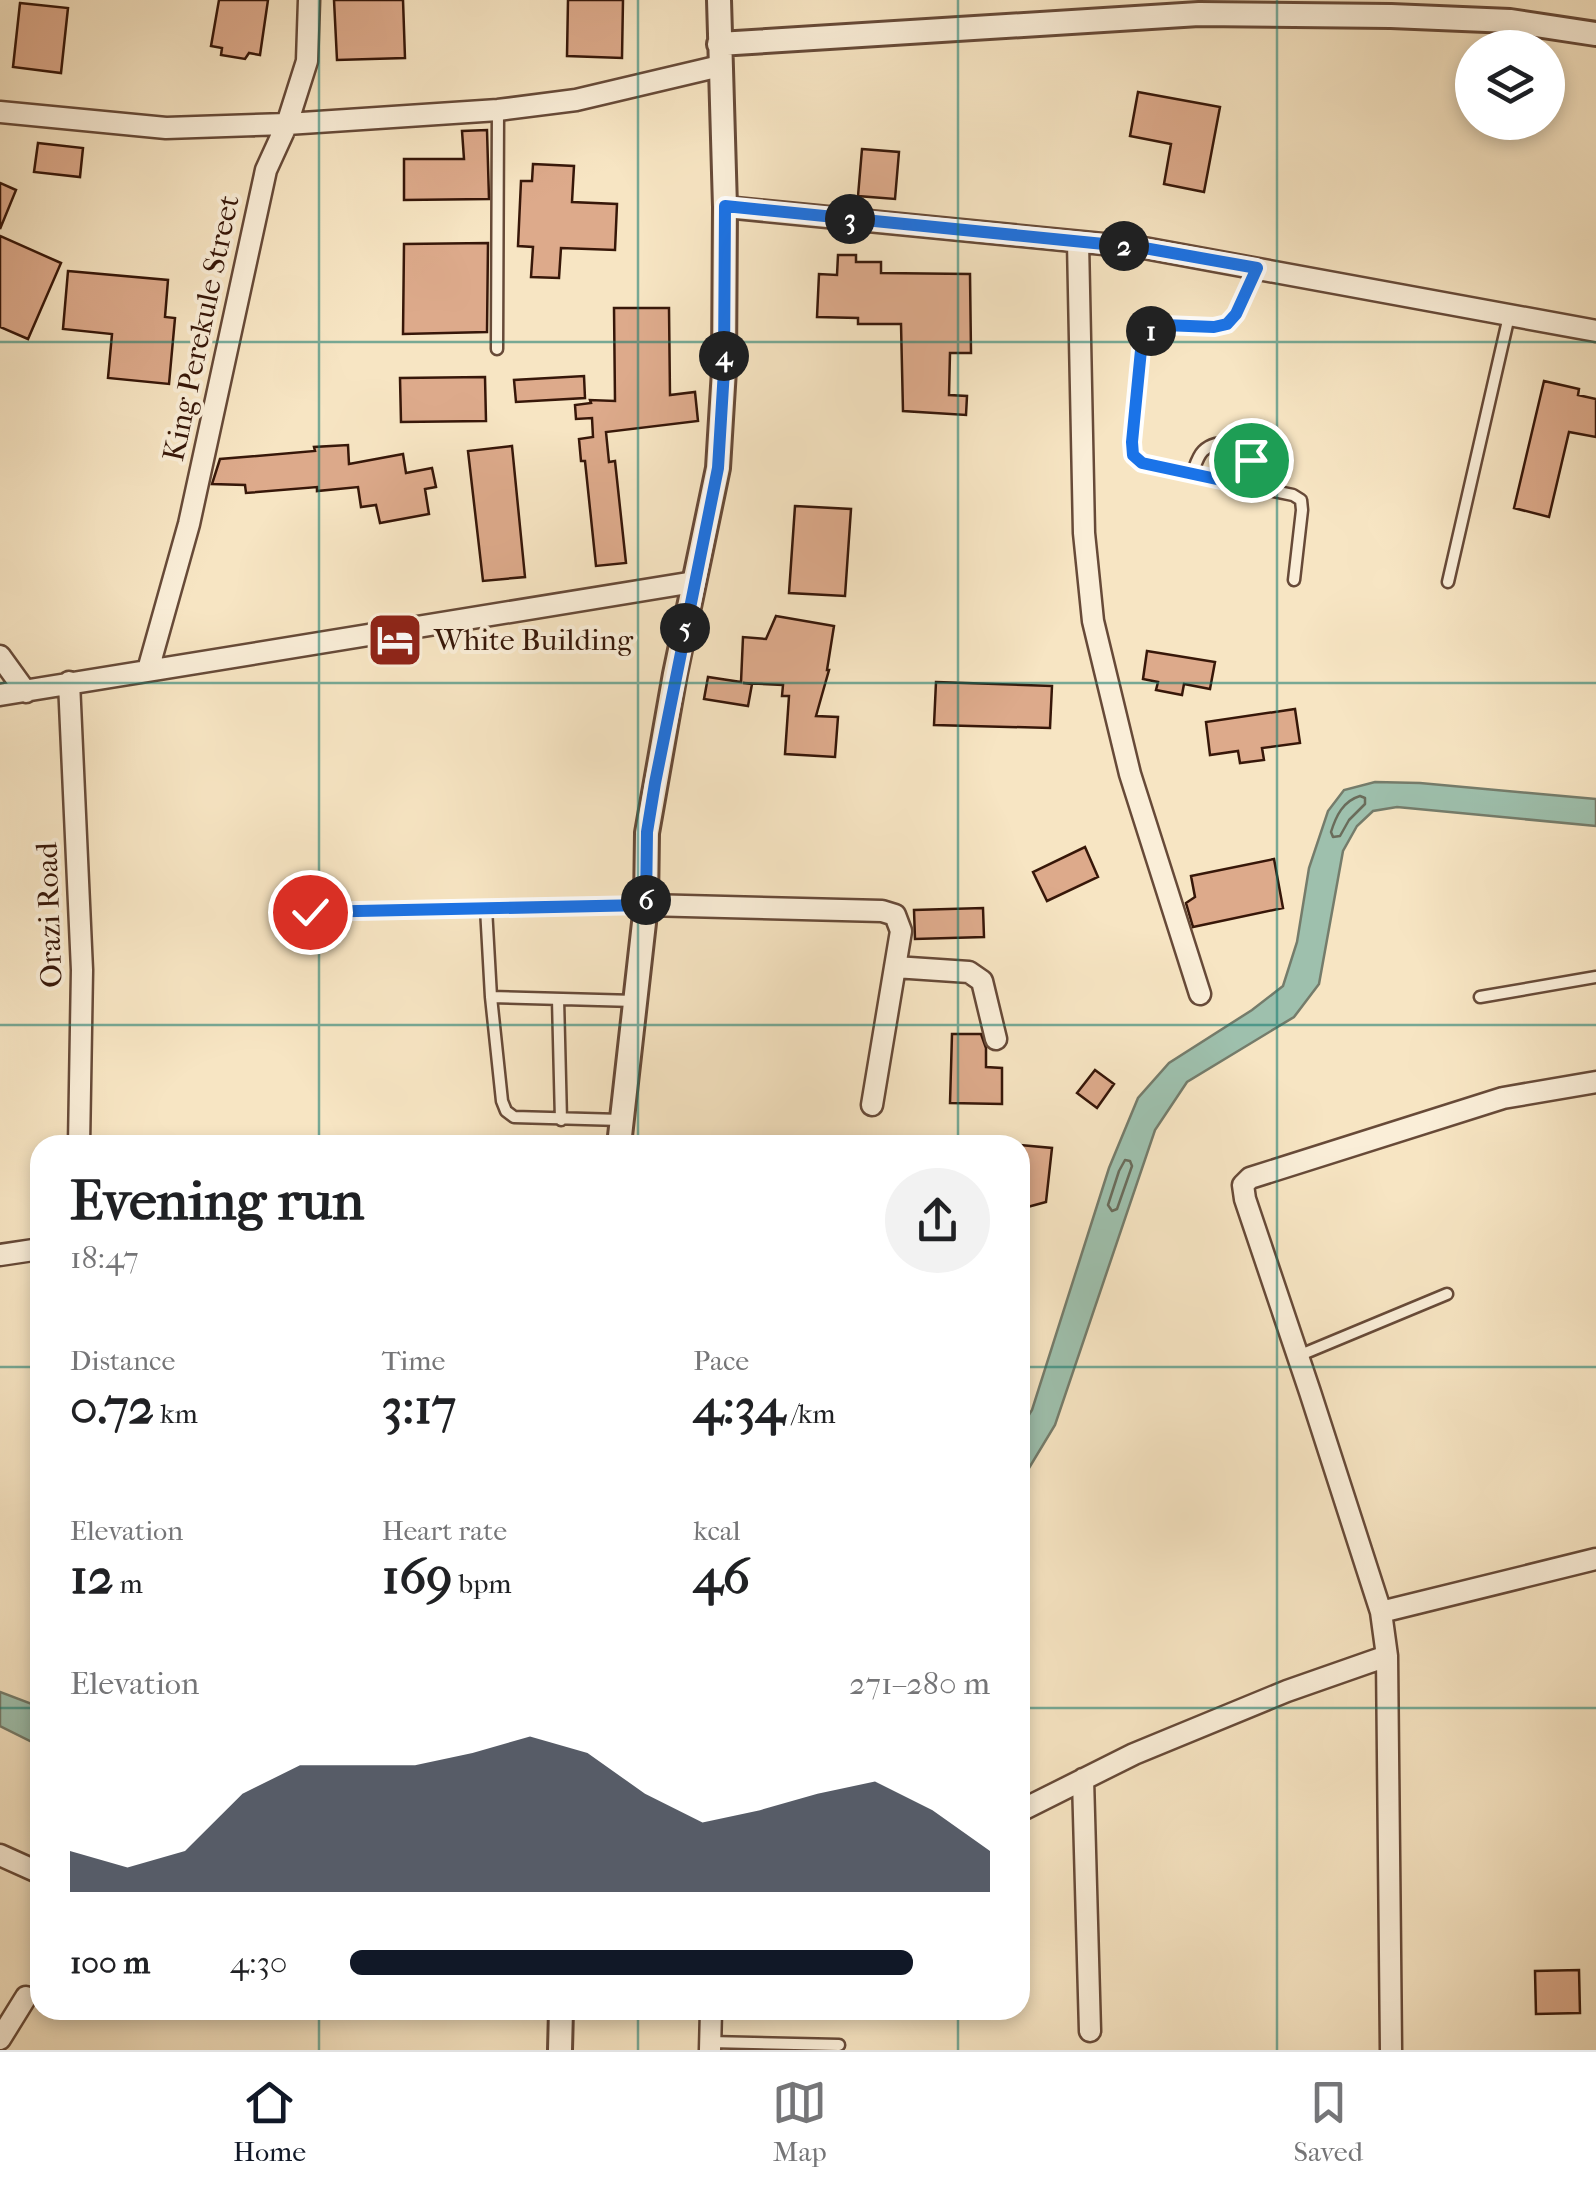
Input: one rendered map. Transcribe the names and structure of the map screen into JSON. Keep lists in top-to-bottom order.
{
  "streets": {
    "street": ["King Perekule Street", "Orazi Road"]
  },
  "places": {
    "hotel": ["White Building"]
  },
  "page": {
    "pins": [
      "3",
      "2",
      "1",
      "4",
      "5",
      "6"
    ],
    "heading": ["Evening run", "18:47"],
    "stats": [
      ["Distance", "0.72 km"],
      ["Time", "3:17"],
      ["Pace", "4:34 /km"],
      ["Elevation", "12 m"],
      ["Heart rate", "169 bpm"],
      ["kcal", "46"]
    ],
    "chart": ["Elevation", "271–280 m"],
    "list": [
      {
        "name": "100 m",
        "note": "4:30"
      }
    ],
    "tabs": ["Home", "Map", "Saved"]
  }
}
